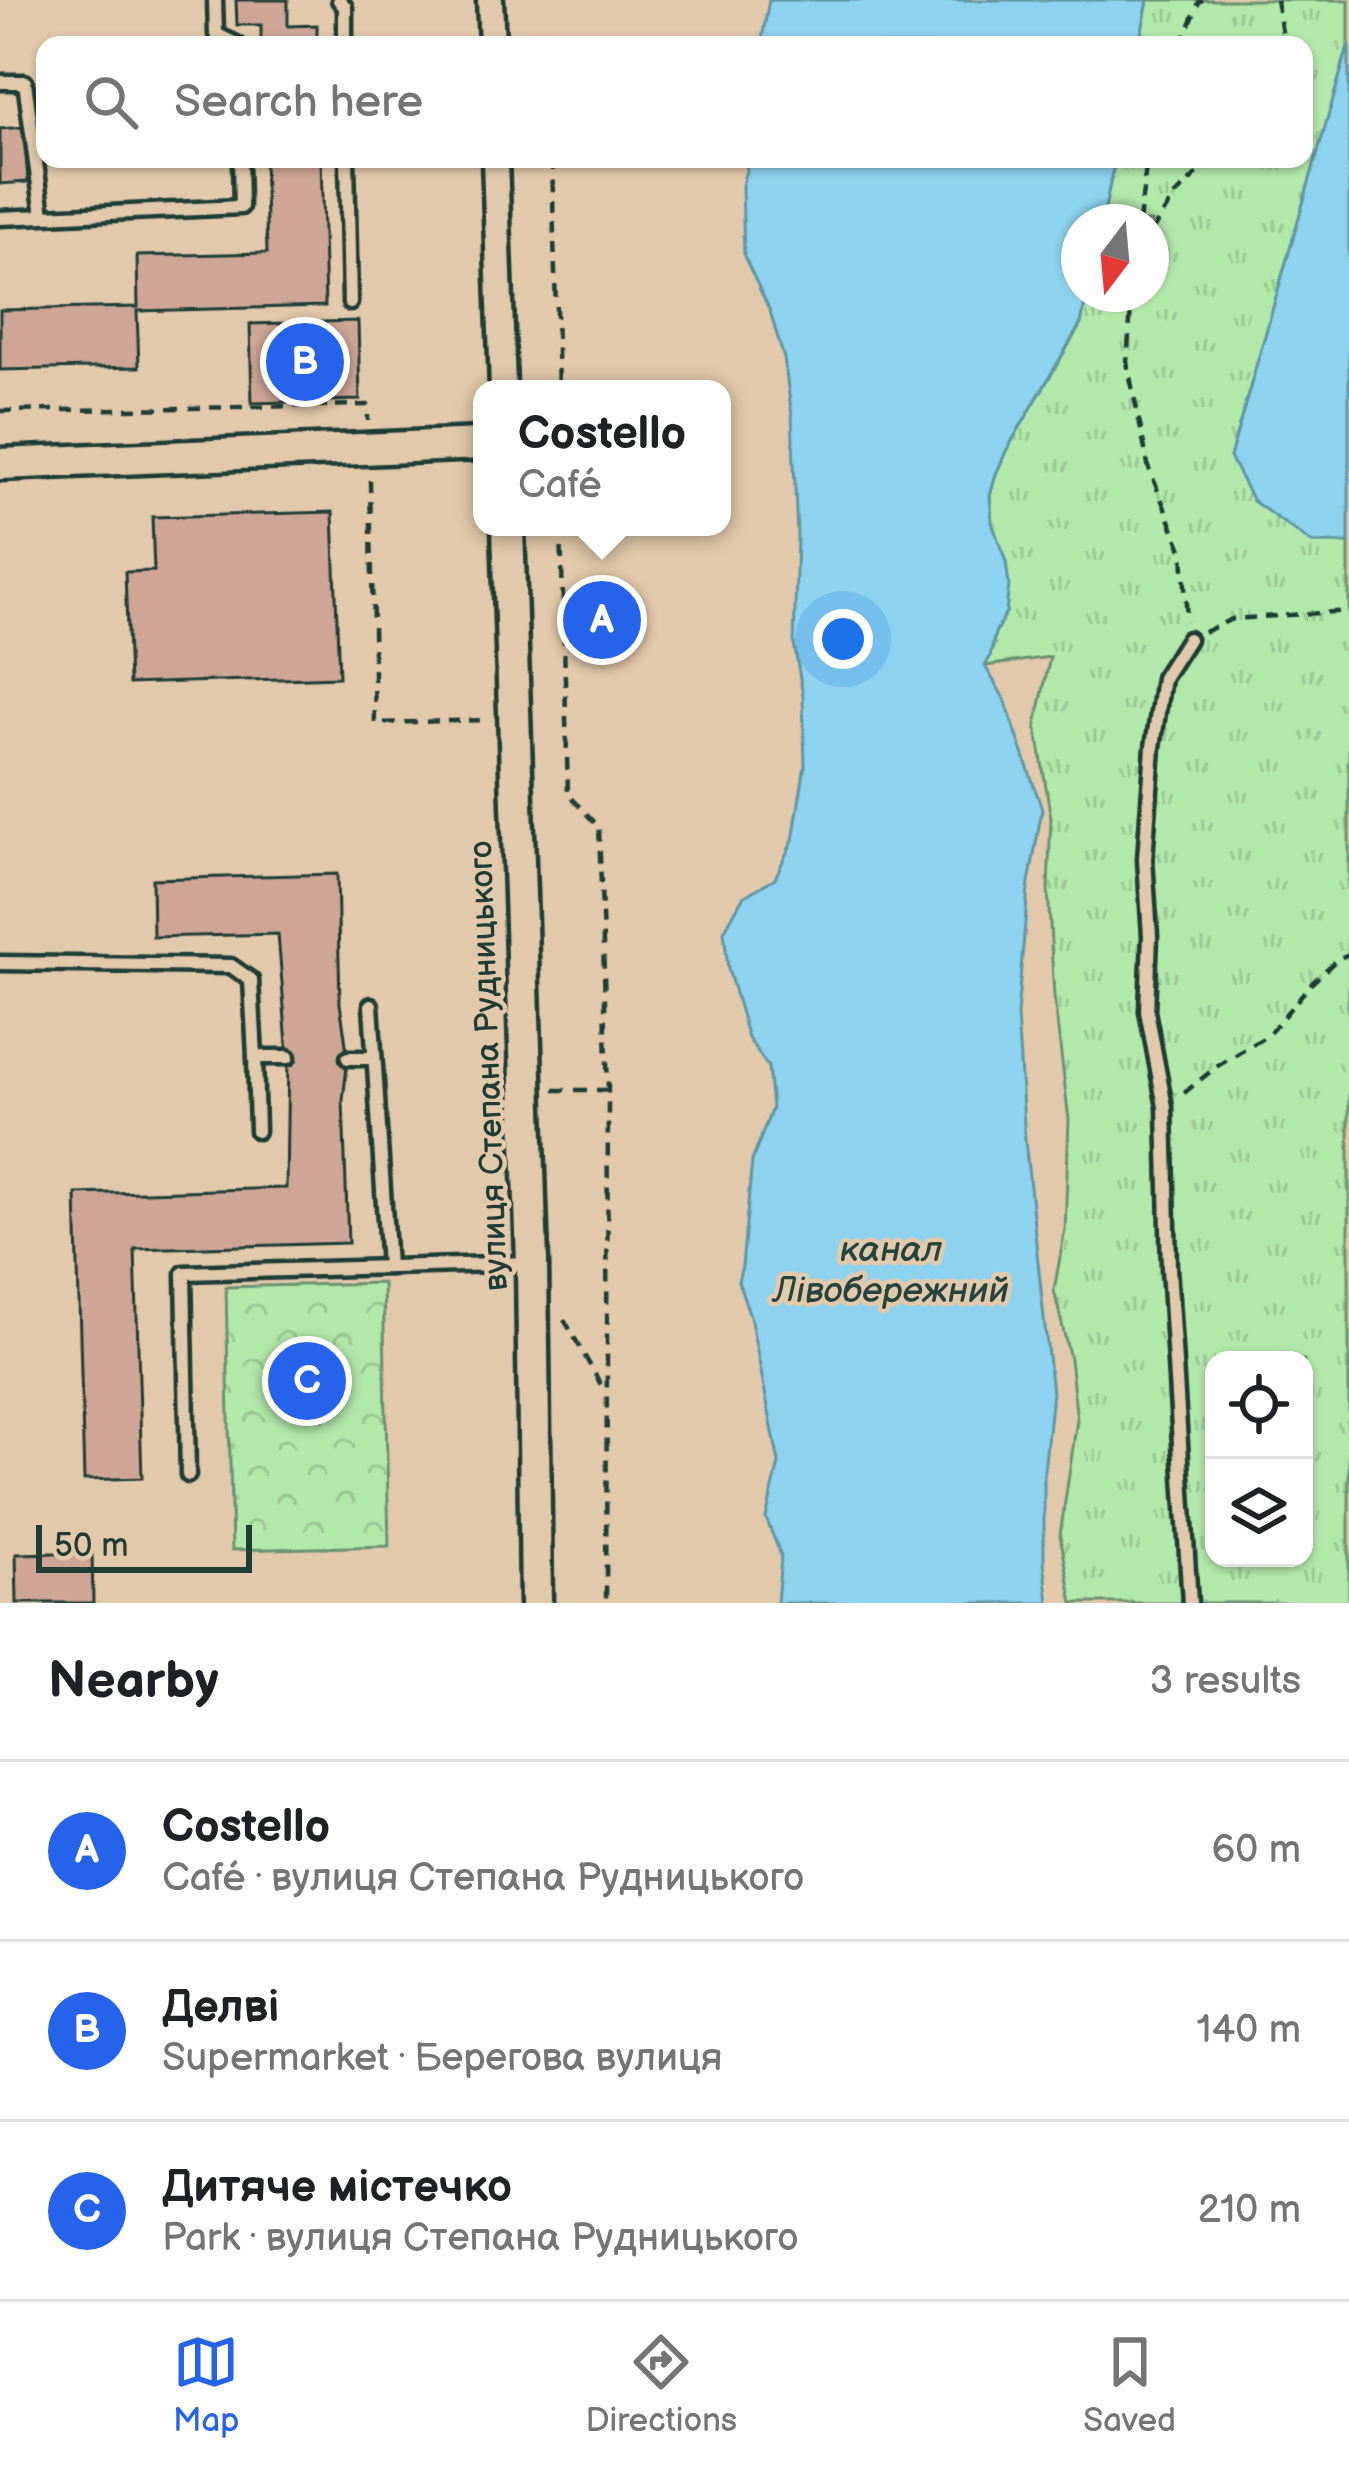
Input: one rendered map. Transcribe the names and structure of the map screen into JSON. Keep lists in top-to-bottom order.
{
  "streets": {
    "street": ["вулиця Степана Рудницького"]
  },
  "water": ["канал Лівобережний"],
  "scale_bar": "50 m",
  "north": "bottom",
  "page": {
    "search": "Search here",
    "pins": ["B", "A", "C"],
    "popup": ["Costello", "Café"],
    "scale": "50 m",
    "heading": ["Nearby", "3 results"],
    "list": [
      {
        "mark": "A",
        "name": "Costello",
        "note": "Café · вулиця Степана Рудницького",
        "value": "60 m"
      },
      {
        "mark": "B",
        "name": "Делві",
        "note": "Supermarket · Берегова вулиця",
        "value": "140 m"
      },
      {
        "mark": "C",
        "name": "Дитяче містечко",
        "note": "Park · вулиця Степана Рудницького",
        "value": "210 m"
      }
    ],
    "nav": ["Map", "Directions", "Saved"]
  }
}
